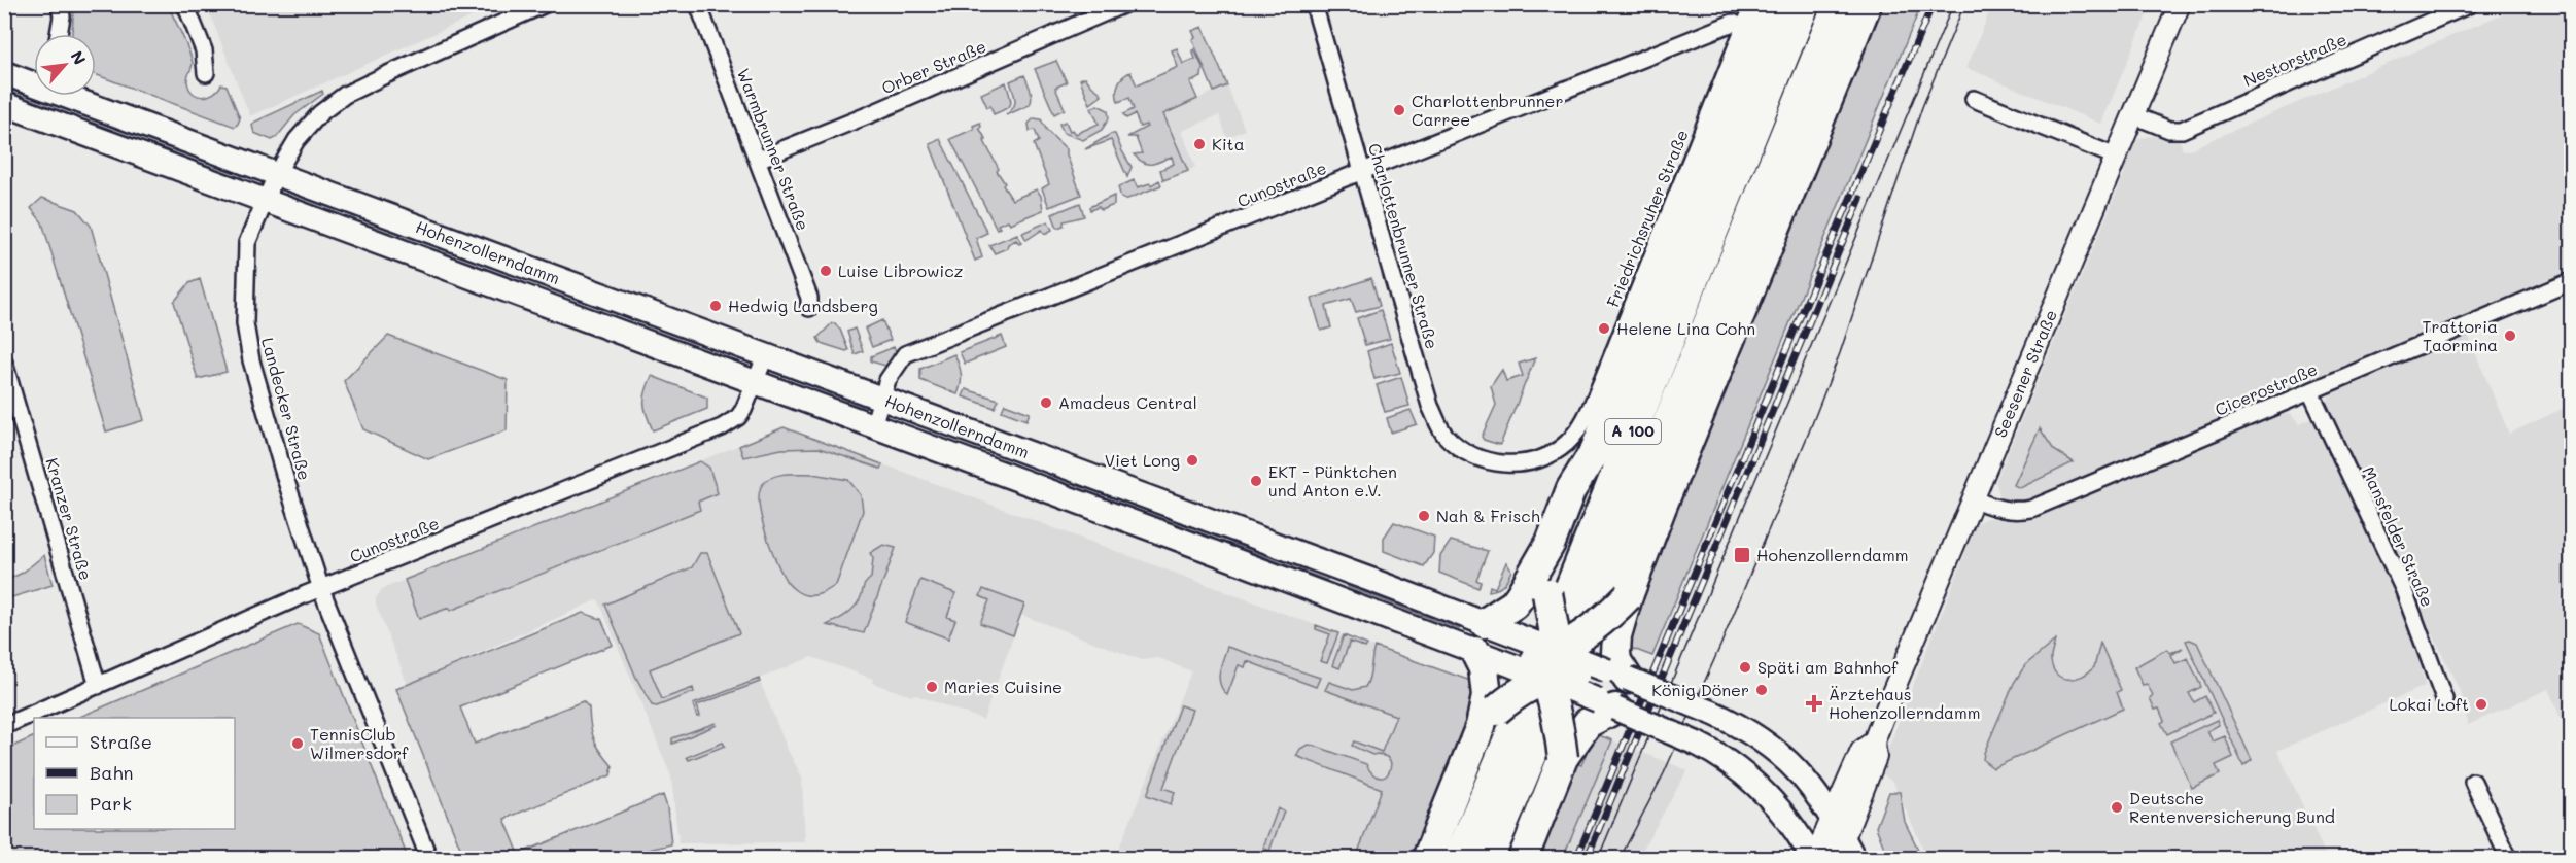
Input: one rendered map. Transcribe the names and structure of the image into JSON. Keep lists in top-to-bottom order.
{
  "streets": {
    "highway": ["A 100"],
    "main road": ["Hohenzollerndamm"],
    "street": [
      "Nestorstraße",
      "Orber Straße",
      "Warmbrunner Straße",
      "Cunostraße",
      "Friedrichsruher Straße",
      "Charlottenbrunner Straße",
      "Seesener Straße",
      "Cicerostraße",
      "Landecker Straße",
      "Kranzer Straße",
      "Mansfelder Straße"
    ]
  },
  "crossings": [
    ["Nestorstraße", "Seesener Straße"],
    ["Orber Straße", "Warmbrunner Straße"],
    ["Cunostraße", "Friedrichsruher Straße"],
    ["Cunostraße", "Charlottenbrunner Straße"],
    ["Cunostraße", "Hohenzollerndamm"],
    ["Cunostraße", "Landecker Straße"],
    ["Cunostraße", "Kranzer Straße"],
    ["Friedrichsruher Straße", "Charlottenbrunner Straße"],
    ["Hohenzollerndamm", "Landecker Straße"],
    ["Seesener Straße", "Cicerostraße"],
    ["Cicerostraße", "Mansfelder Straße"]
  ],
  "places": {
    "other": [
      "Charlottenbrunner Carree",
      "Kita",
      "Luise Librowicz",
      "Hedwig Landsberg",
      "Helene Lina Cohn",
      "Trattoria Taormina",
      "Amadeus Central",
      "Viet Long",
      "EKT - Pünktchen und Anton e.V.",
      "Nah & Frisch",
      "Späti am Bahnhof",
      "Maries Cuisine",
      "König Döner",
      "Lokai Loft",
      "TennisClub Wilmersdorf",
      "Deutsche Rentenversicherung Bund"
    ],
    "transit": ["Hohenzollerndamm"],
    "health": ["Ärztehaus Hohenzollerndamm"]
  },
  "legend": ["Straße", "Bahn", "Park"],
  "north": "top right"
}
